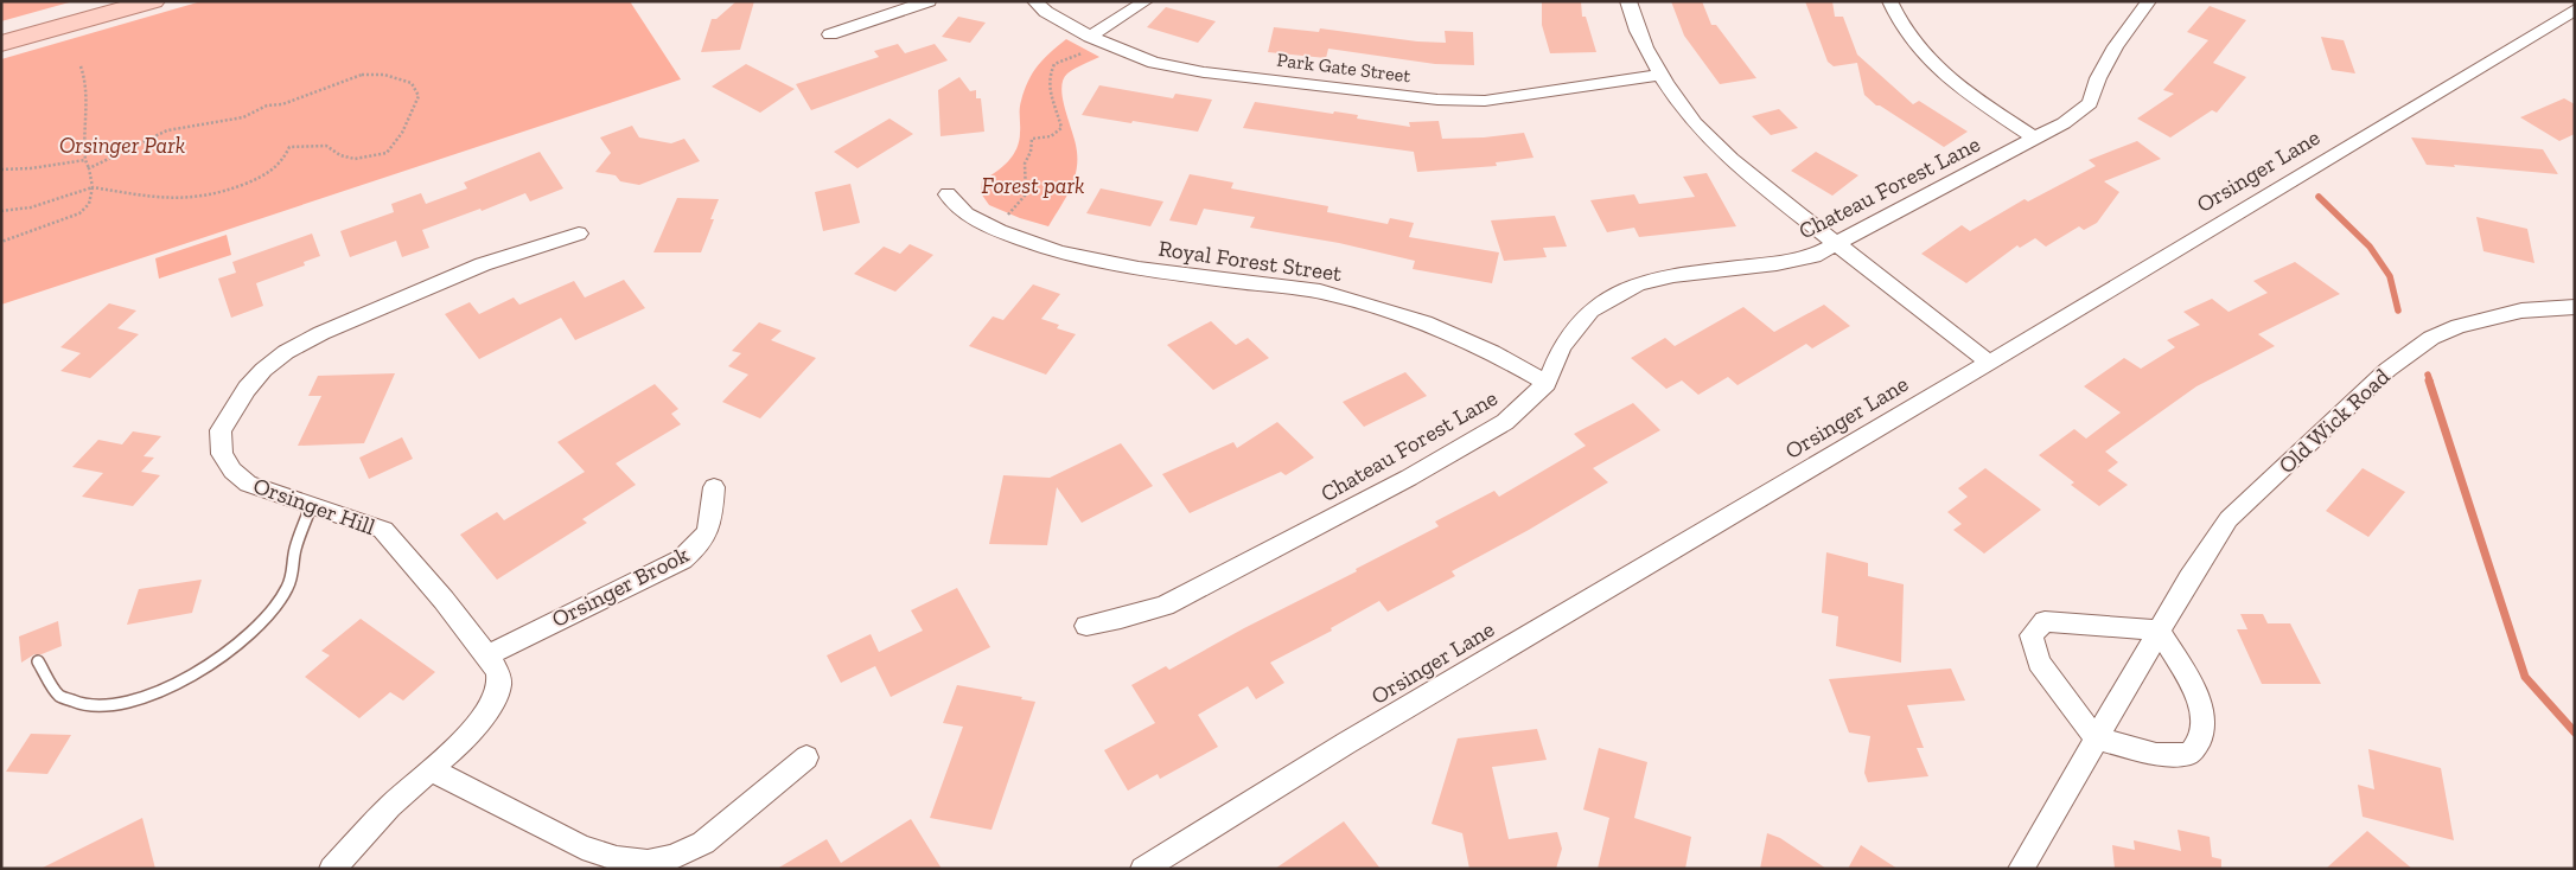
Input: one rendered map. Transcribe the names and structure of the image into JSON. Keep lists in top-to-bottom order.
{
  "streets": {
    "street": [
      "Park Gate Street",
      "Orsinger Lane",
      "Chateau Forest Lane",
      "Royal Forest Street",
      "Old Wick Road",
      "Orsinger Hill",
      "Orsinger Brook"
    ]
  },
  "crossings": [
    ["Chateau Forest Lane", "Royal Forest Street"],
    ["Orsinger Hill", "Orsinger Brook"]
  ],
  "parks": ["Orsinger Park", "Forest park"]
}
